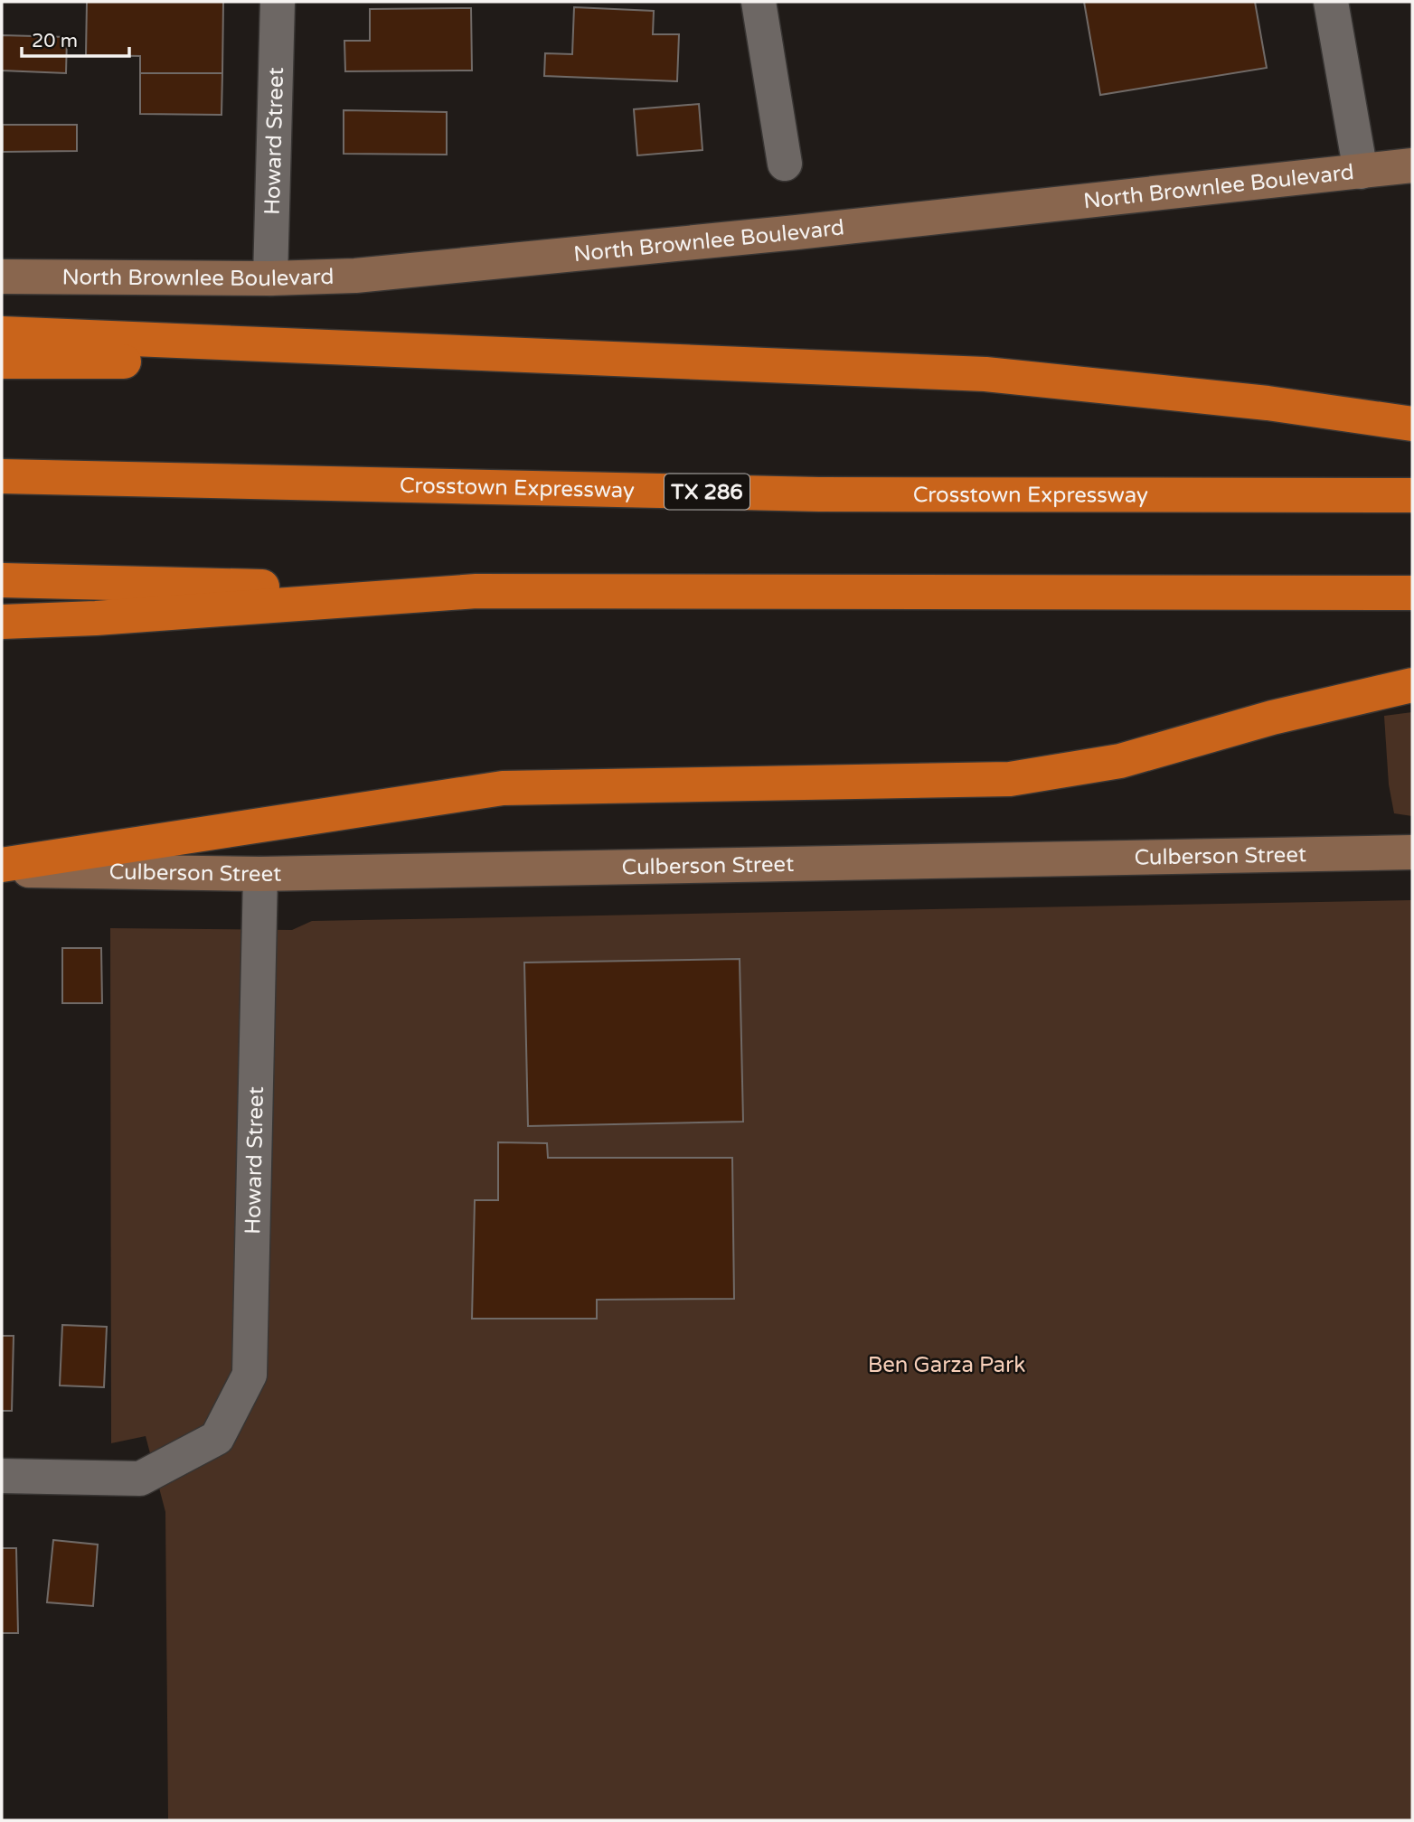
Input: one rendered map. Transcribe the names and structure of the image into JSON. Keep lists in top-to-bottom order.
{
  "streets": {
    "highway": ["Crosstown Expressway", "TX 286"],
    "main road": ["North Brownlee Boulevard", "Culberson Street"],
    "street": ["Howard Street"]
  },
  "crossings": [
    ["Howard Street", "North Brownlee Boulevard"],
    ["Howard Street", "Culberson Street"]
  ],
  "parks": ["Ben Garza Park"],
  "scale_bar": "20 m"
}
